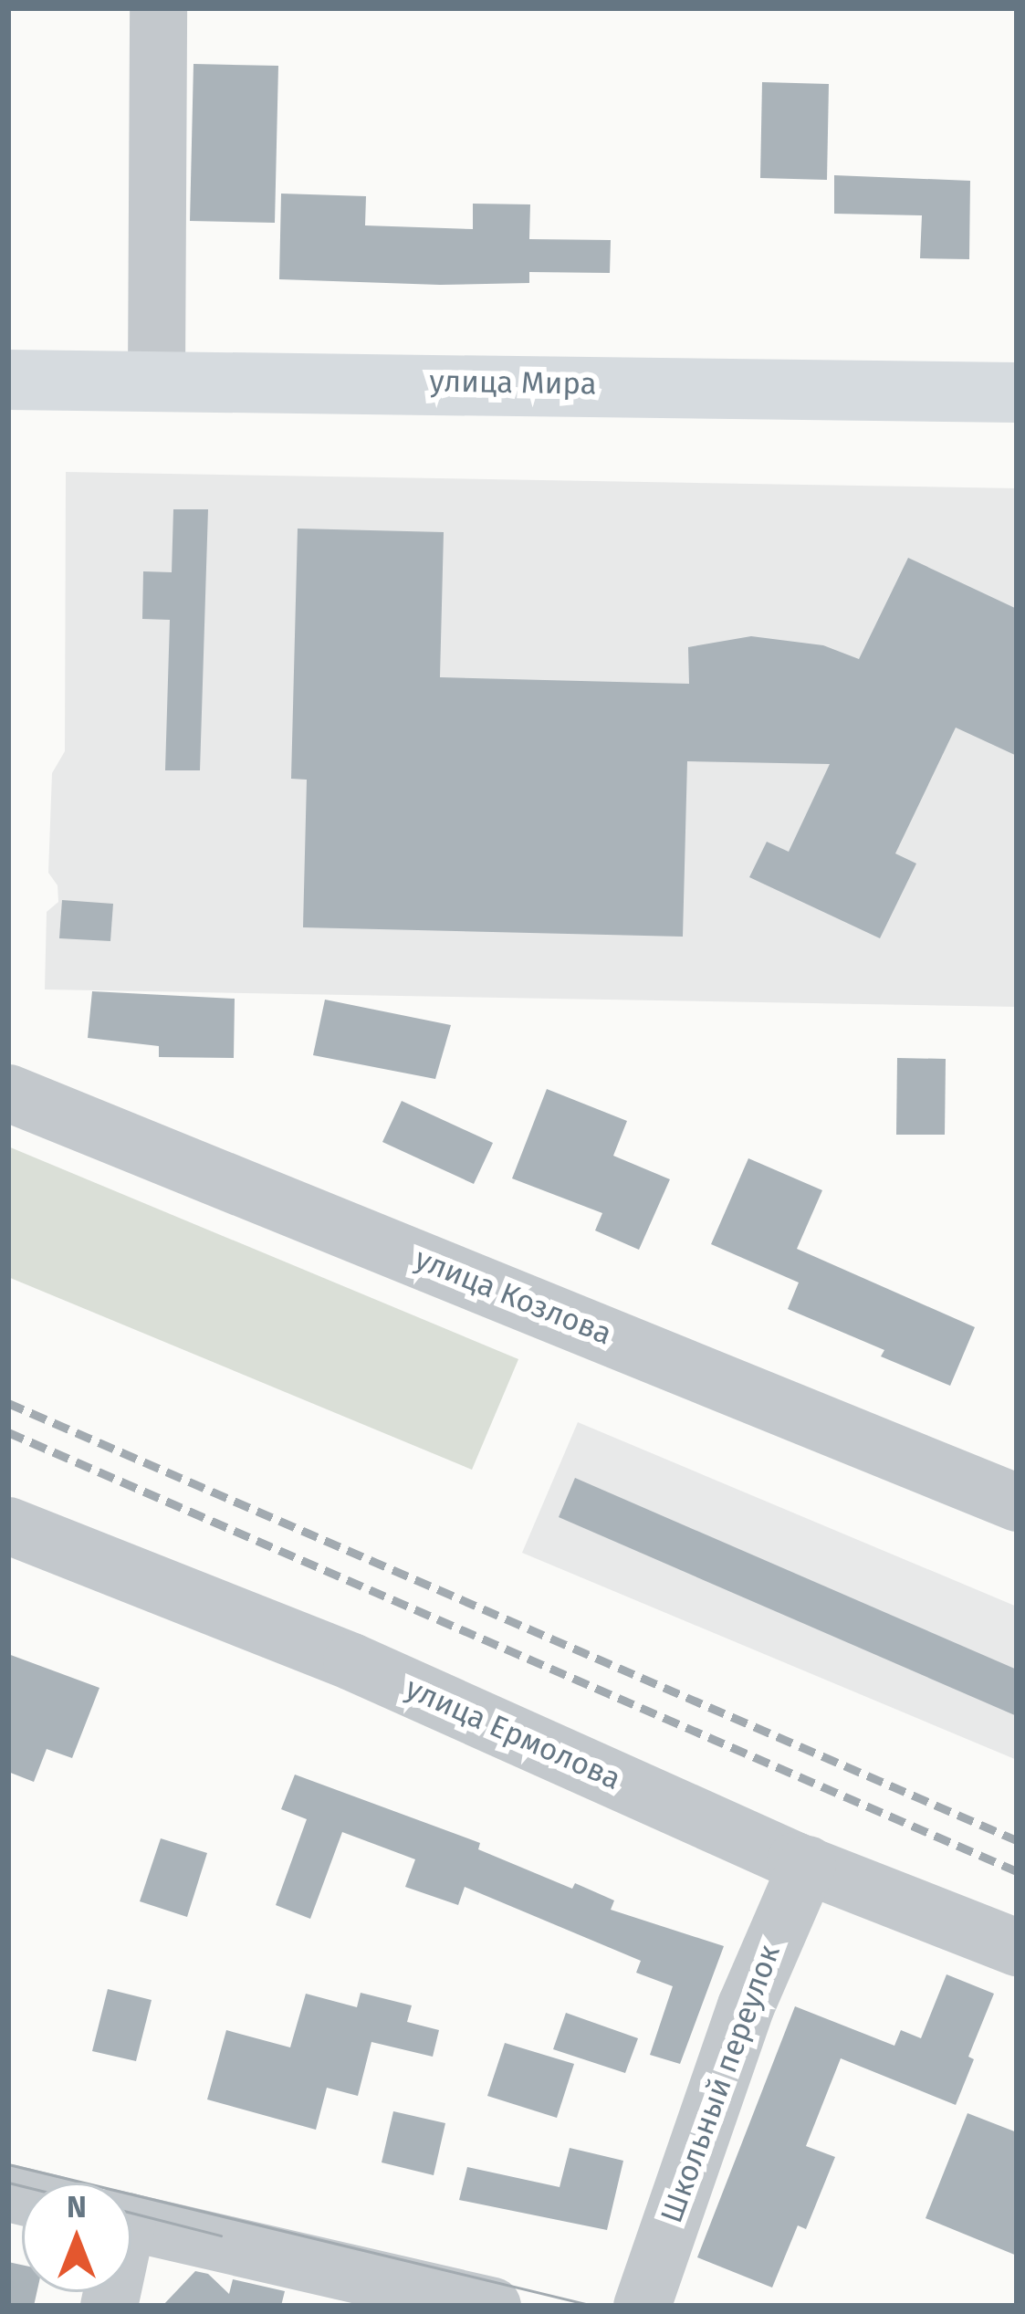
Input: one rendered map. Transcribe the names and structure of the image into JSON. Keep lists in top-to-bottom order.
{
  "streets": {
    "main road": ["улица Мира"],
    "street": ["улица Козлова", "улица Ермолова", "Школьный переулок"]
  },
  "crossings": [
    ["улица Ермолова", "Школьный переулок"]
  ],
  "north": "top"
}
